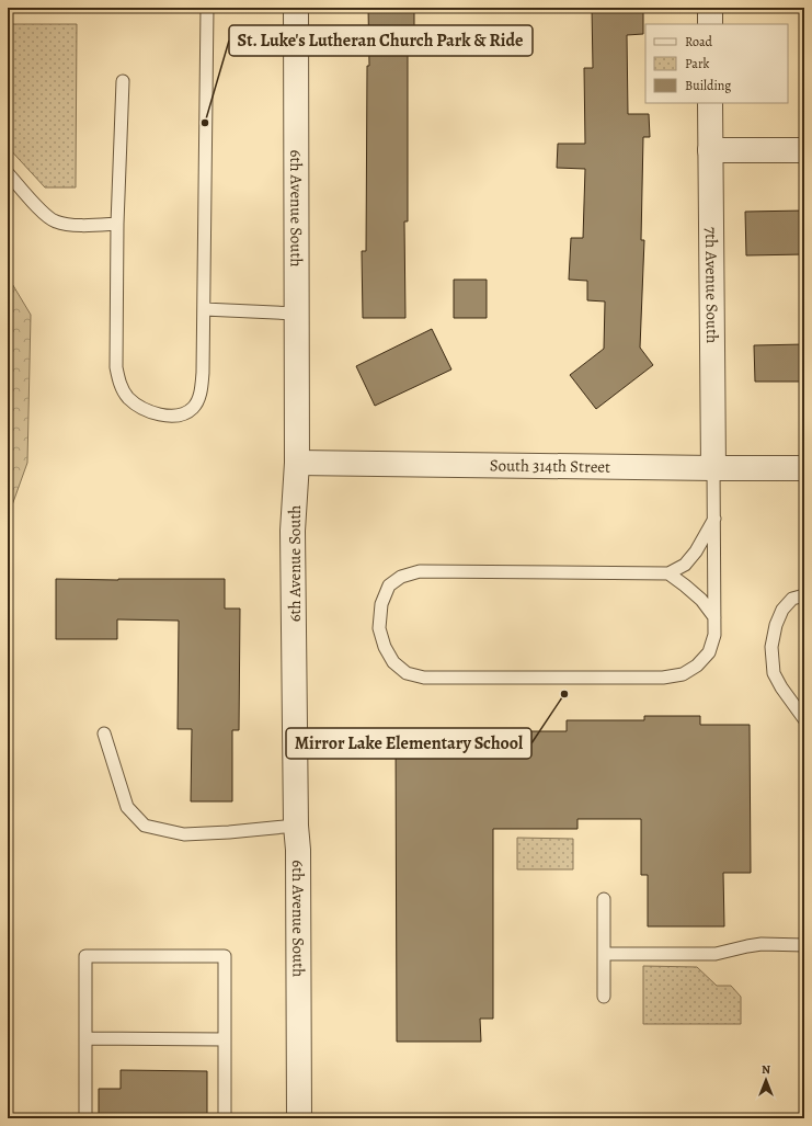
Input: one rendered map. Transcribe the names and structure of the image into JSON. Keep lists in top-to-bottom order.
{
  "streets": {
    "street": ["6th Avenue South", "7th Avenue South", "South 314th Street"]
  },
  "crossings": [
    ["6th Avenue South", "South 314th Street"],
    ["7th Avenue South", "South 314th Street"]
  ],
  "places": ["St. Luke's Lutheran Church Park & Ride", "Mirror Lake Elementary School"],
  "legend": ["Road", "Park", "Building"],
  "north": "top"
}
